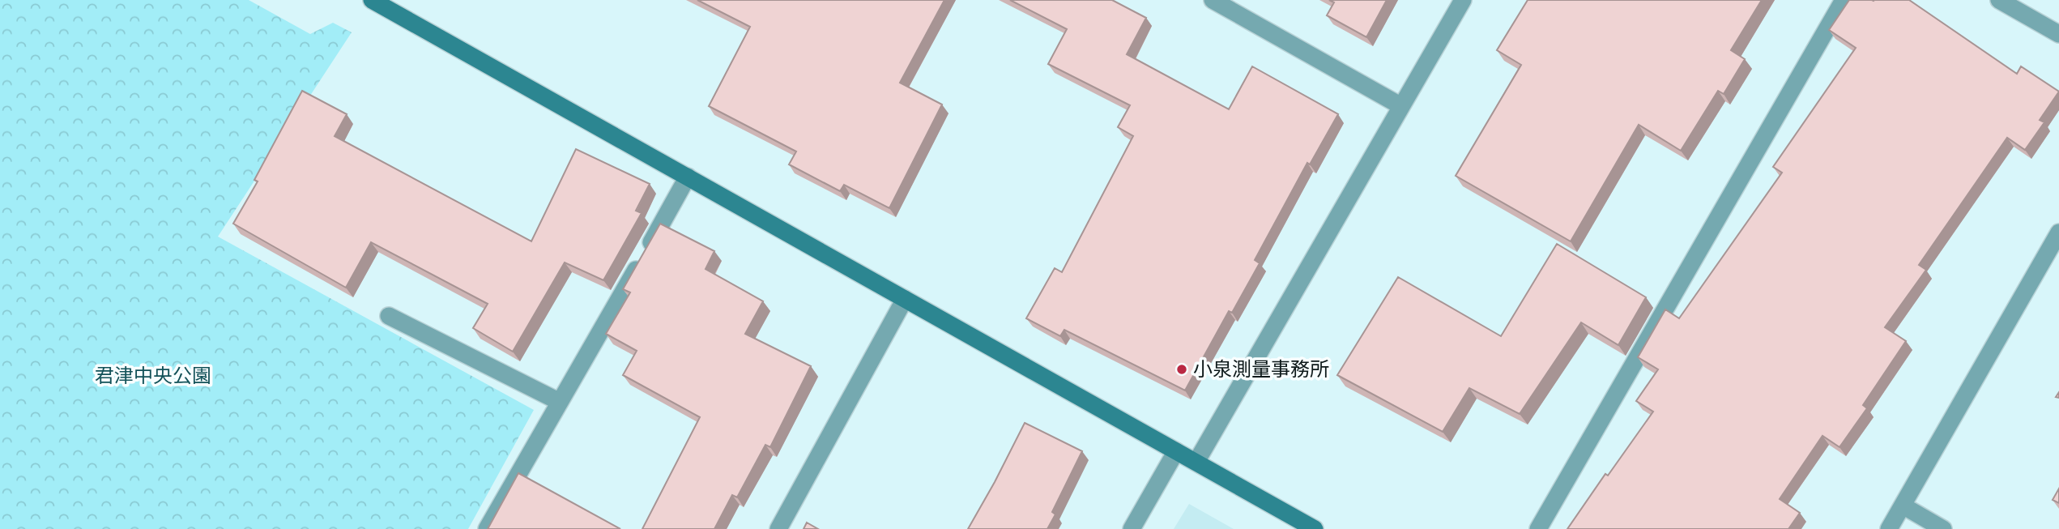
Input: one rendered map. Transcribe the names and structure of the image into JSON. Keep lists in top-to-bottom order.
{
  "parks": ["君津中央公園"],
  "places": ["小泉測量事務所"]
}
